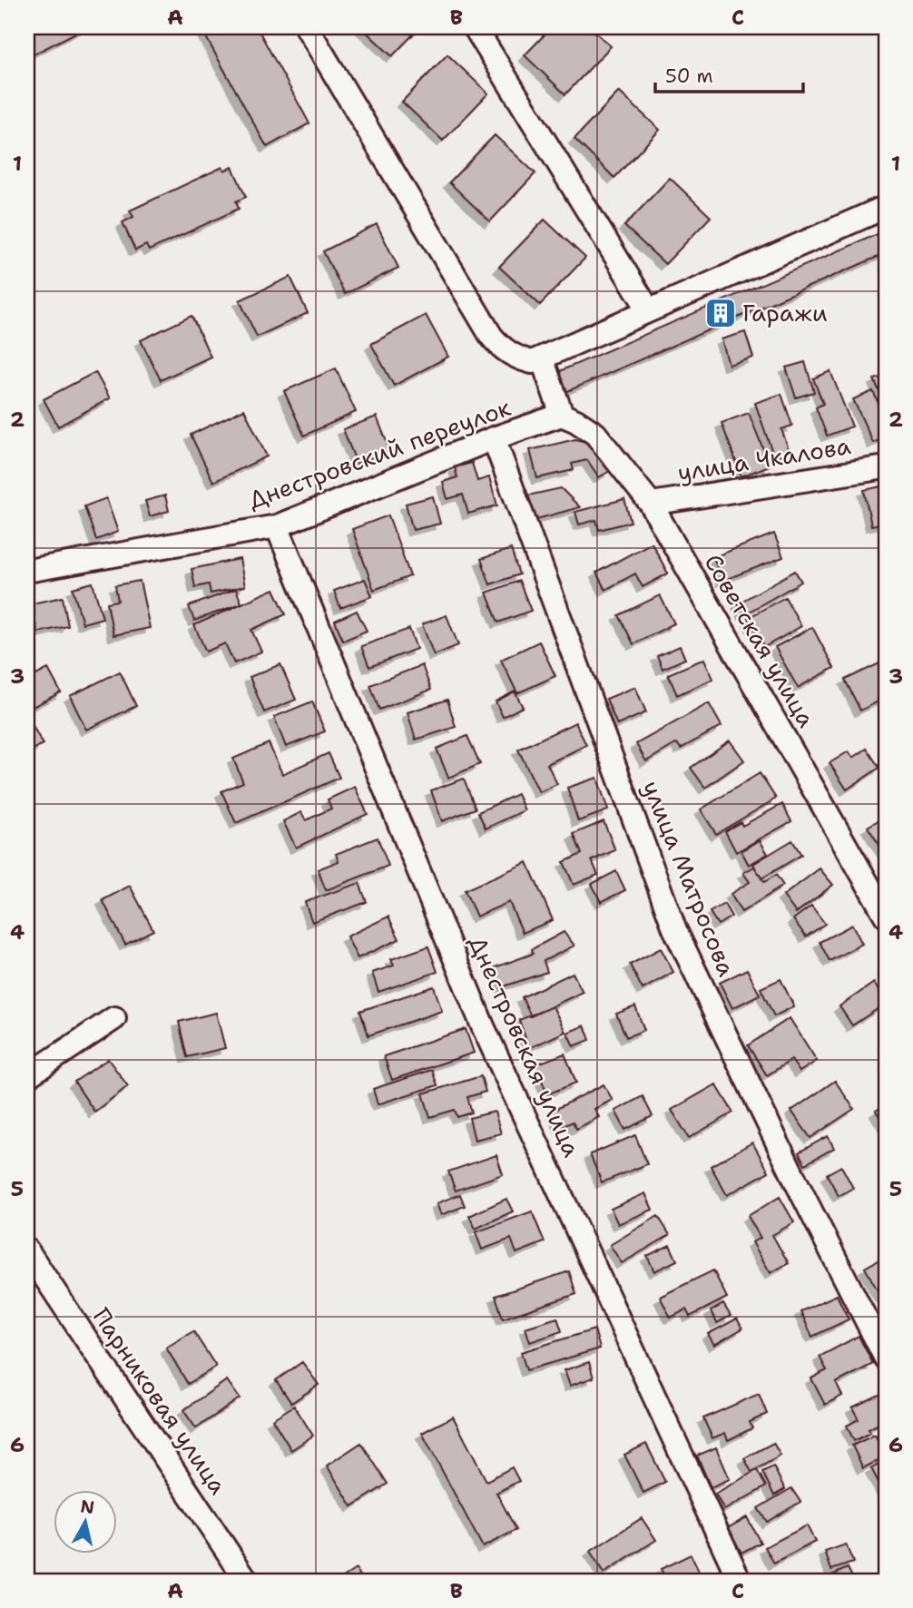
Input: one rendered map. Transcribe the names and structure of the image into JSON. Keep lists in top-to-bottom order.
{
  "streets": {
    "street": [
      "Днестровский переулок",
      "улица Чкалова",
      "Советская улица",
      "улица Матросова",
      "Днестровская улица",
      "Парниковая улица"
    ]
  },
  "crossings": [
    ["Днестровский переулок", "Советская улица"],
    ["Днестровский переулок", "улица Матросова"],
    ["Днестровский переулок", "Днестровская улица"],
    ["улица Чкалова", "Советская улица"]
  ],
  "places": {
    "building": ["Гаражи"]
  },
  "scale_bar": "50 m",
  "north": "top",
  "grid": {
    "columns": ["A", "B", "C"],
    "rows": [
      "1",
      "2",
      "3",
      "4",
      "5",
      "6"
    ]
  }
}
